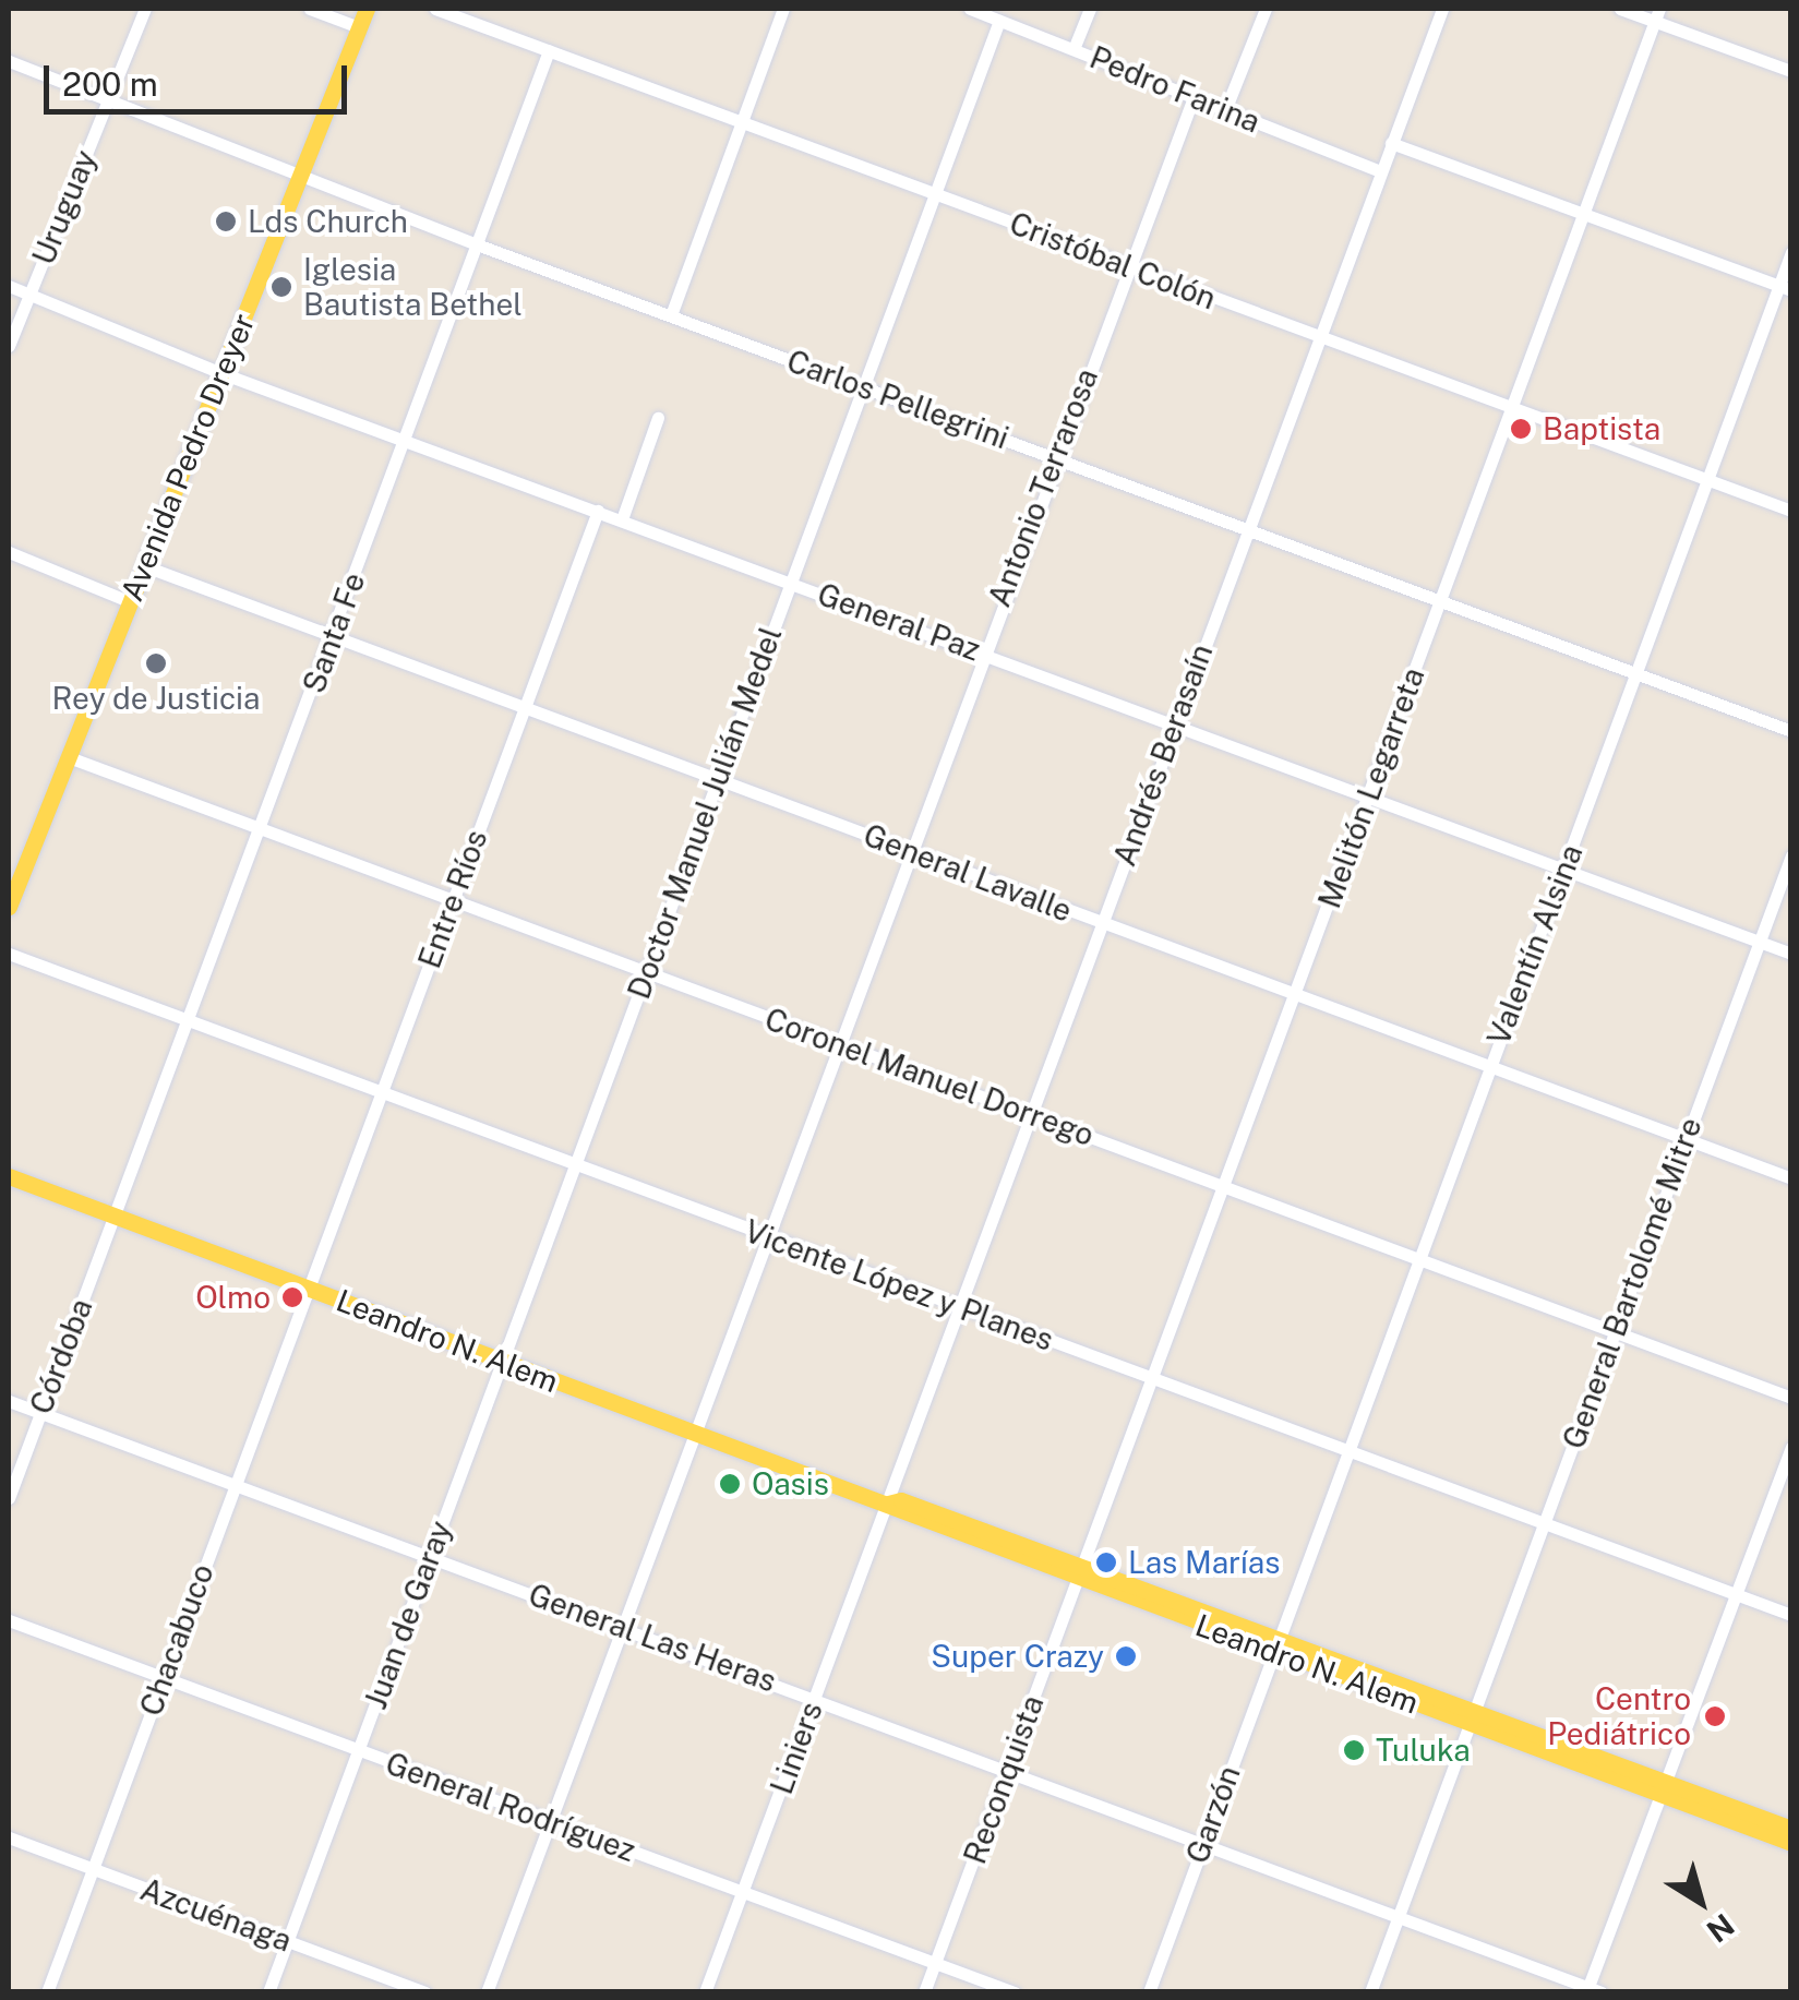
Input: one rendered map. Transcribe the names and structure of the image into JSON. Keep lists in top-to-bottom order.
{
  "streets": {
    "main road": ["Avenida Pedro Dreyer", "Leandro N. Alem"],
    "street": [
      "Pedro Farina",
      "Uruguay",
      "Cristóbal Colón",
      "Carlos Pellegrini",
      "Antonio Terrarosa",
      "General Paz",
      "Santa Fe",
      "Andrés Berasaín",
      "Melitón Legarreta",
      "Doctor Manuel Julián Medel",
      "General Lavalle",
      "Entre Ríos",
      "Valentín Alsina",
      "Coronel Manuel Dorrego",
      "General Bartolomé Mitre",
      "Vicente López y Planes",
      "Córdoba",
      "Juan de Garay",
      "General Las Heras",
      "Chacabuco",
      "Liniers",
      "Reconquista",
      "General Rodríguez",
      "Garzón",
      "Azcuénaga"
    ]
  },
  "crossings": [
    ["Pedro Farina", "Antonio Terrarosa"],
    ["Pedro Farina", "Andrés Berasaín"],
    ["Pedro Farina", "Doctor Manuel Julián Medel"],
    ["Uruguay", "Carlos Pellegrini"],
    ["Uruguay", "General Paz"],
    ["Cristóbal Colón", "Antonio Terrarosa"],
    ["Cristóbal Colón", "Santa Fe"],
    ["Cristóbal Colón", "Andrés Berasaín"],
    ["Cristóbal Colón", "Melitón Legarreta"],
    ["Cristóbal Colón", "Doctor Manuel Julián Medel"],
    ["Cristóbal Colón", "Valentín Alsina"],
    ["Carlos Pellegrini", "Avenida Pedro Dreyer"],
    ["Carlos Pellegrini", "Antonio Terrarosa"],
    ["Carlos Pellegrini", "Santa Fe"],
    ["Carlos Pellegrini", "Andrés Berasaín"],
    ["Carlos Pellegrini", "Melitón Legarreta"],
    ["Carlos Pellegrini", "Doctor Manuel Julián Medel"],
    ["Carlos Pellegrini", "Valentín Alsina"],
    ["Avenida Pedro Dreyer", "General Paz"],
    ["Avenida Pedro Dreyer", "General Lavalle"],
    ["Avenida Pedro Dreyer", "Coronel Manuel Dorrego"],
    ["Antonio Terrarosa", "General Paz"],
    ["Antonio Terrarosa", "General Lavalle"],
    ["Antonio Terrarosa", "Coronel Manuel Dorrego"],
    ["Antonio Terrarosa", "Vicente López y Planes"],
    ["Antonio Terrarosa", "Leandro N. Alem"],
    ["Antonio Terrarosa", "General Las Heras"],
    ["Antonio Terrarosa", "General Rodríguez"],
    ["General Paz", "Santa Fe"],
    ["General Paz", "Andrés Berasaín"],
    ["General Paz", "Melitón Legarreta"],
    ["General Paz", "Doctor Manuel Julián Medel"],
    ["General Paz", "Entre Ríos"],
    ["General Paz", "Valentín Alsina"],
    ["General Paz", "General Bartolomé Mitre"],
    ["Santa Fe", "General Lavalle"],
    ["Santa Fe", "Coronel Manuel Dorrego"],
    ["Santa Fe", "Vicente López y Planes"],
    ["Santa Fe", "Leandro N. Alem"],
    ["Santa Fe", "Córdoba"],
    ["Andrés Berasaín", "General Lavalle"],
    ["Andrés Berasaín", "Coronel Manuel Dorrego"],
    ["Andrés Berasaín", "Vicente López y Planes"],
    ["Andrés Berasaín", "Leandro N. Alem"],
    ["Andrés Berasaín", "Liniers"],
    ["Melitón Legarreta", "General Lavalle"],
    ["Melitón Legarreta", "Coronel Manuel Dorrego"],
    ["Melitón Legarreta", "Vicente López y Planes"],
    ["Melitón Legarreta", "Leandro N. Alem"],
    ["Melitón Legarreta", "Reconquista"],
    ["Doctor Manuel Julián Medel", "General Lavalle"],
    ["Doctor Manuel Julián Medel", "Coronel Manuel Dorrego"],
    ["Doctor Manuel Julián Medel", "Vicente López y Planes"],
    ["Doctor Manuel Julián Medel", "Leandro N. Alem"],
    ["Doctor Manuel Julián Medel", "Juan de Garay"],
    ["General Lavalle", "Entre Ríos"],
    ["General Lavalle", "Valentín Alsina"],
    ["General Lavalle", "General Bartolomé Mitre"],
    ["Entre Ríos", "Coronel Manuel Dorrego"],
    ["Entre Ríos", "Vicente López y Planes"],
    ["Entre Ríos", "Leandro N. Alem"],
    ["Entre Ríos", "Chacabuco"],
    ["Valentín Alsina", "Coronel Manuel Dorrego"],
    ["Valentín Alsina", "Vicente López y Planes"],
    ["Valentín Alsina", "Leandro N. Alem"],
    ["Valentín Alsina", "Garzón"],
    ["Coronel Manuel Dorrego", "General Bartolomé Mitre"],
    ["General Bartolomé Mitre", "Vicente López y Planes"],
    ["General Bartolomé Mitre", "Leandro N. Alem"],
    ["General Bartolomé Mitre", "General Las Heras"],
    ["Leandro N. Alem", "Córdoba"],
    ["Leandro N. Alem", "Juan de Garay"],
    ["Leandro N. Alem", "Chacabuco"],
    ["Leandro N. Alem", "Liniers"],
    ["Leandro N. Alem", "Reconquista"],
    ["Leandro N. Alem", "Garzón"],
    ["Córdoba", "General Las Heras"],
    ["Juan de Garay", "General Las Heras"],
    ["Juan de Garay", "General Rodríguez"],
    ["Juan de Garay", "Azcuénaga"],
    ["General Las Heras", "Chacabuco"],
    ["General Las Heras", "Liniers"],
    ["General Las Heras", "Reconquista"],
    ["General Las Heras", "Garzón"],
    ["Chacabuco", "General Rodríguez"],
    ["Chacabuco", "Azcuénaga"],
    ["Liniers", "General Rodríguez"],
    ["Reconquista", "General Rodríguez"]
  ],
  "places": [
    "Lds Church",
    "Iglesia Bautista Bethel",
    "Baptista",
    "Rey de Justicia",
    "Olmo",
    "Oasis",
    "Las Marías",
    "Super Crazy",
    "Centro Pediátrico",
    "Tuluka"
  ],
  "scale_bar": "200 m",
  "north": "bottom right"
}
